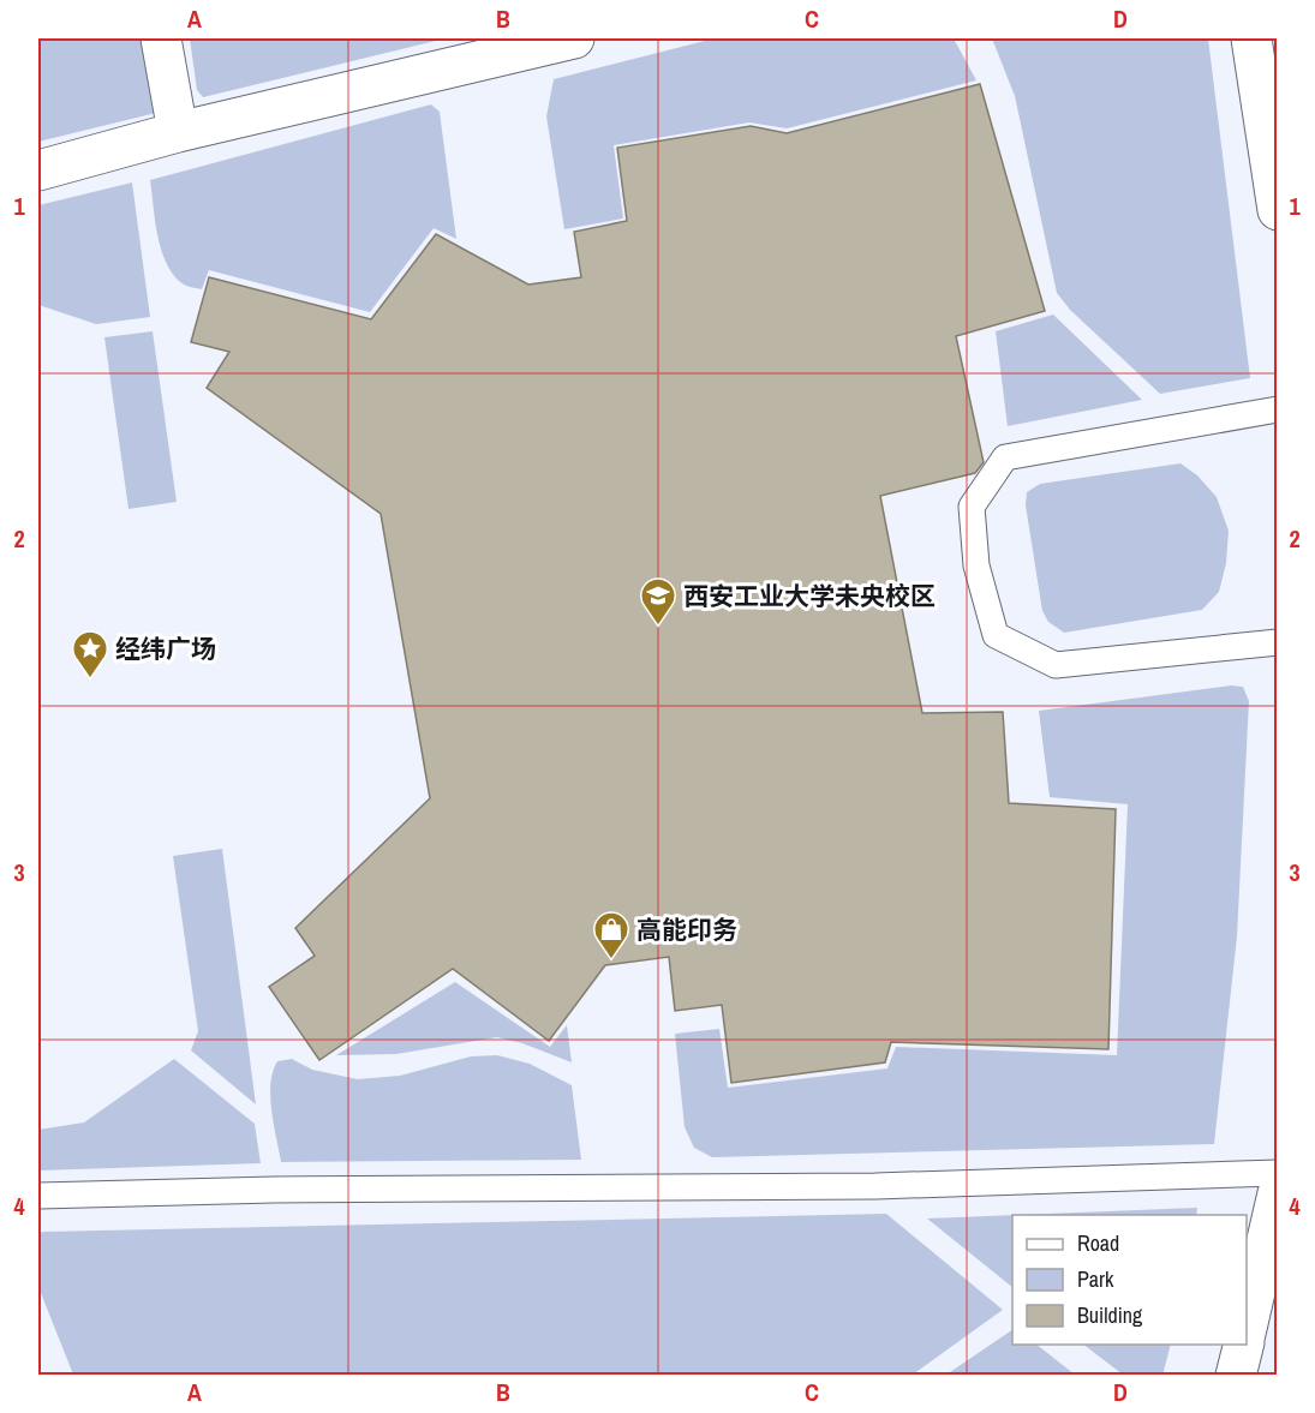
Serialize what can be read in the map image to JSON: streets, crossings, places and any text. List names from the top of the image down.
{
  "places": {
    "school or university": ["西安工业大学未央校区"],
    "place": ["经纬广场"],
    "shop": ["高能印务"]
  },
  "legend": ["Road", "Park", "Building"],
  "grid": {
    "columns": [
      "A",
      "B",
      "C",
      "D"
    ],
    "rows": [
      "1",
      "2",
      "3",
      "4"
    ]
  }
}
